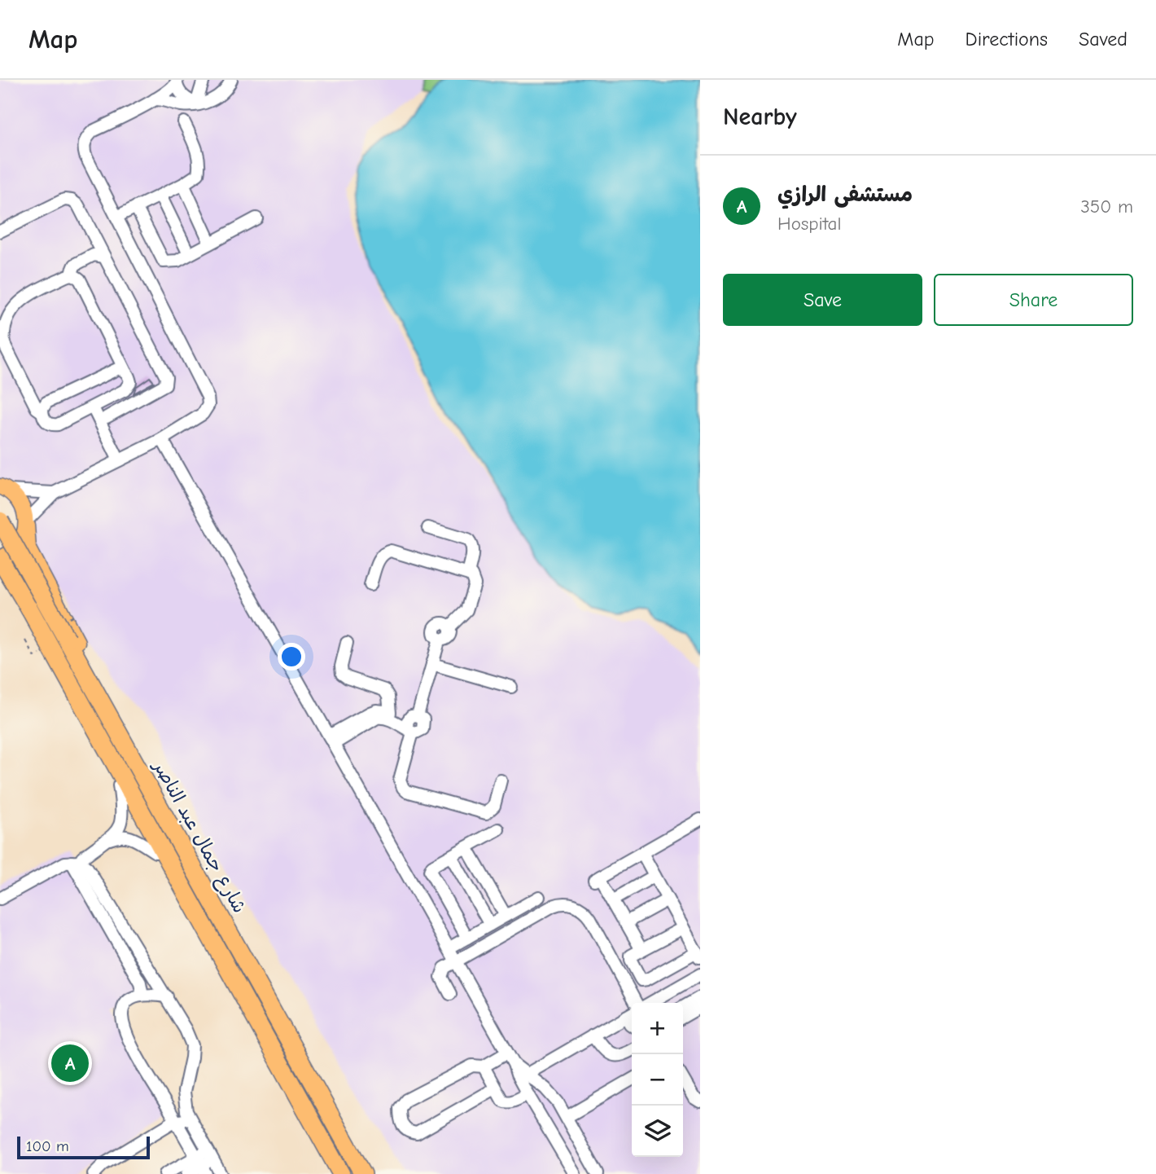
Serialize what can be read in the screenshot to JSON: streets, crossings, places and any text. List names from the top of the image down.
{
  "streets": {
    "highway": ["شارع جمال عبد الناصر"]
  },
  "scale_bar": "100 m",
  "page": {
    "header": "Map",
    "nav": ["Map", "Directions", "Saved"],
    "heading": "Nearby",
    "list": [
      {
        "mark": "A",
        "name": "مستشفى الرازي",
        "note": "Hospital",
        "value": "350 m"
      }
    ],
    "buttons": ["Save", "Share"],
    "map_buttons": ["+", "−"],
    "pins": "A",
    "scale": "100 m"
  }
}
